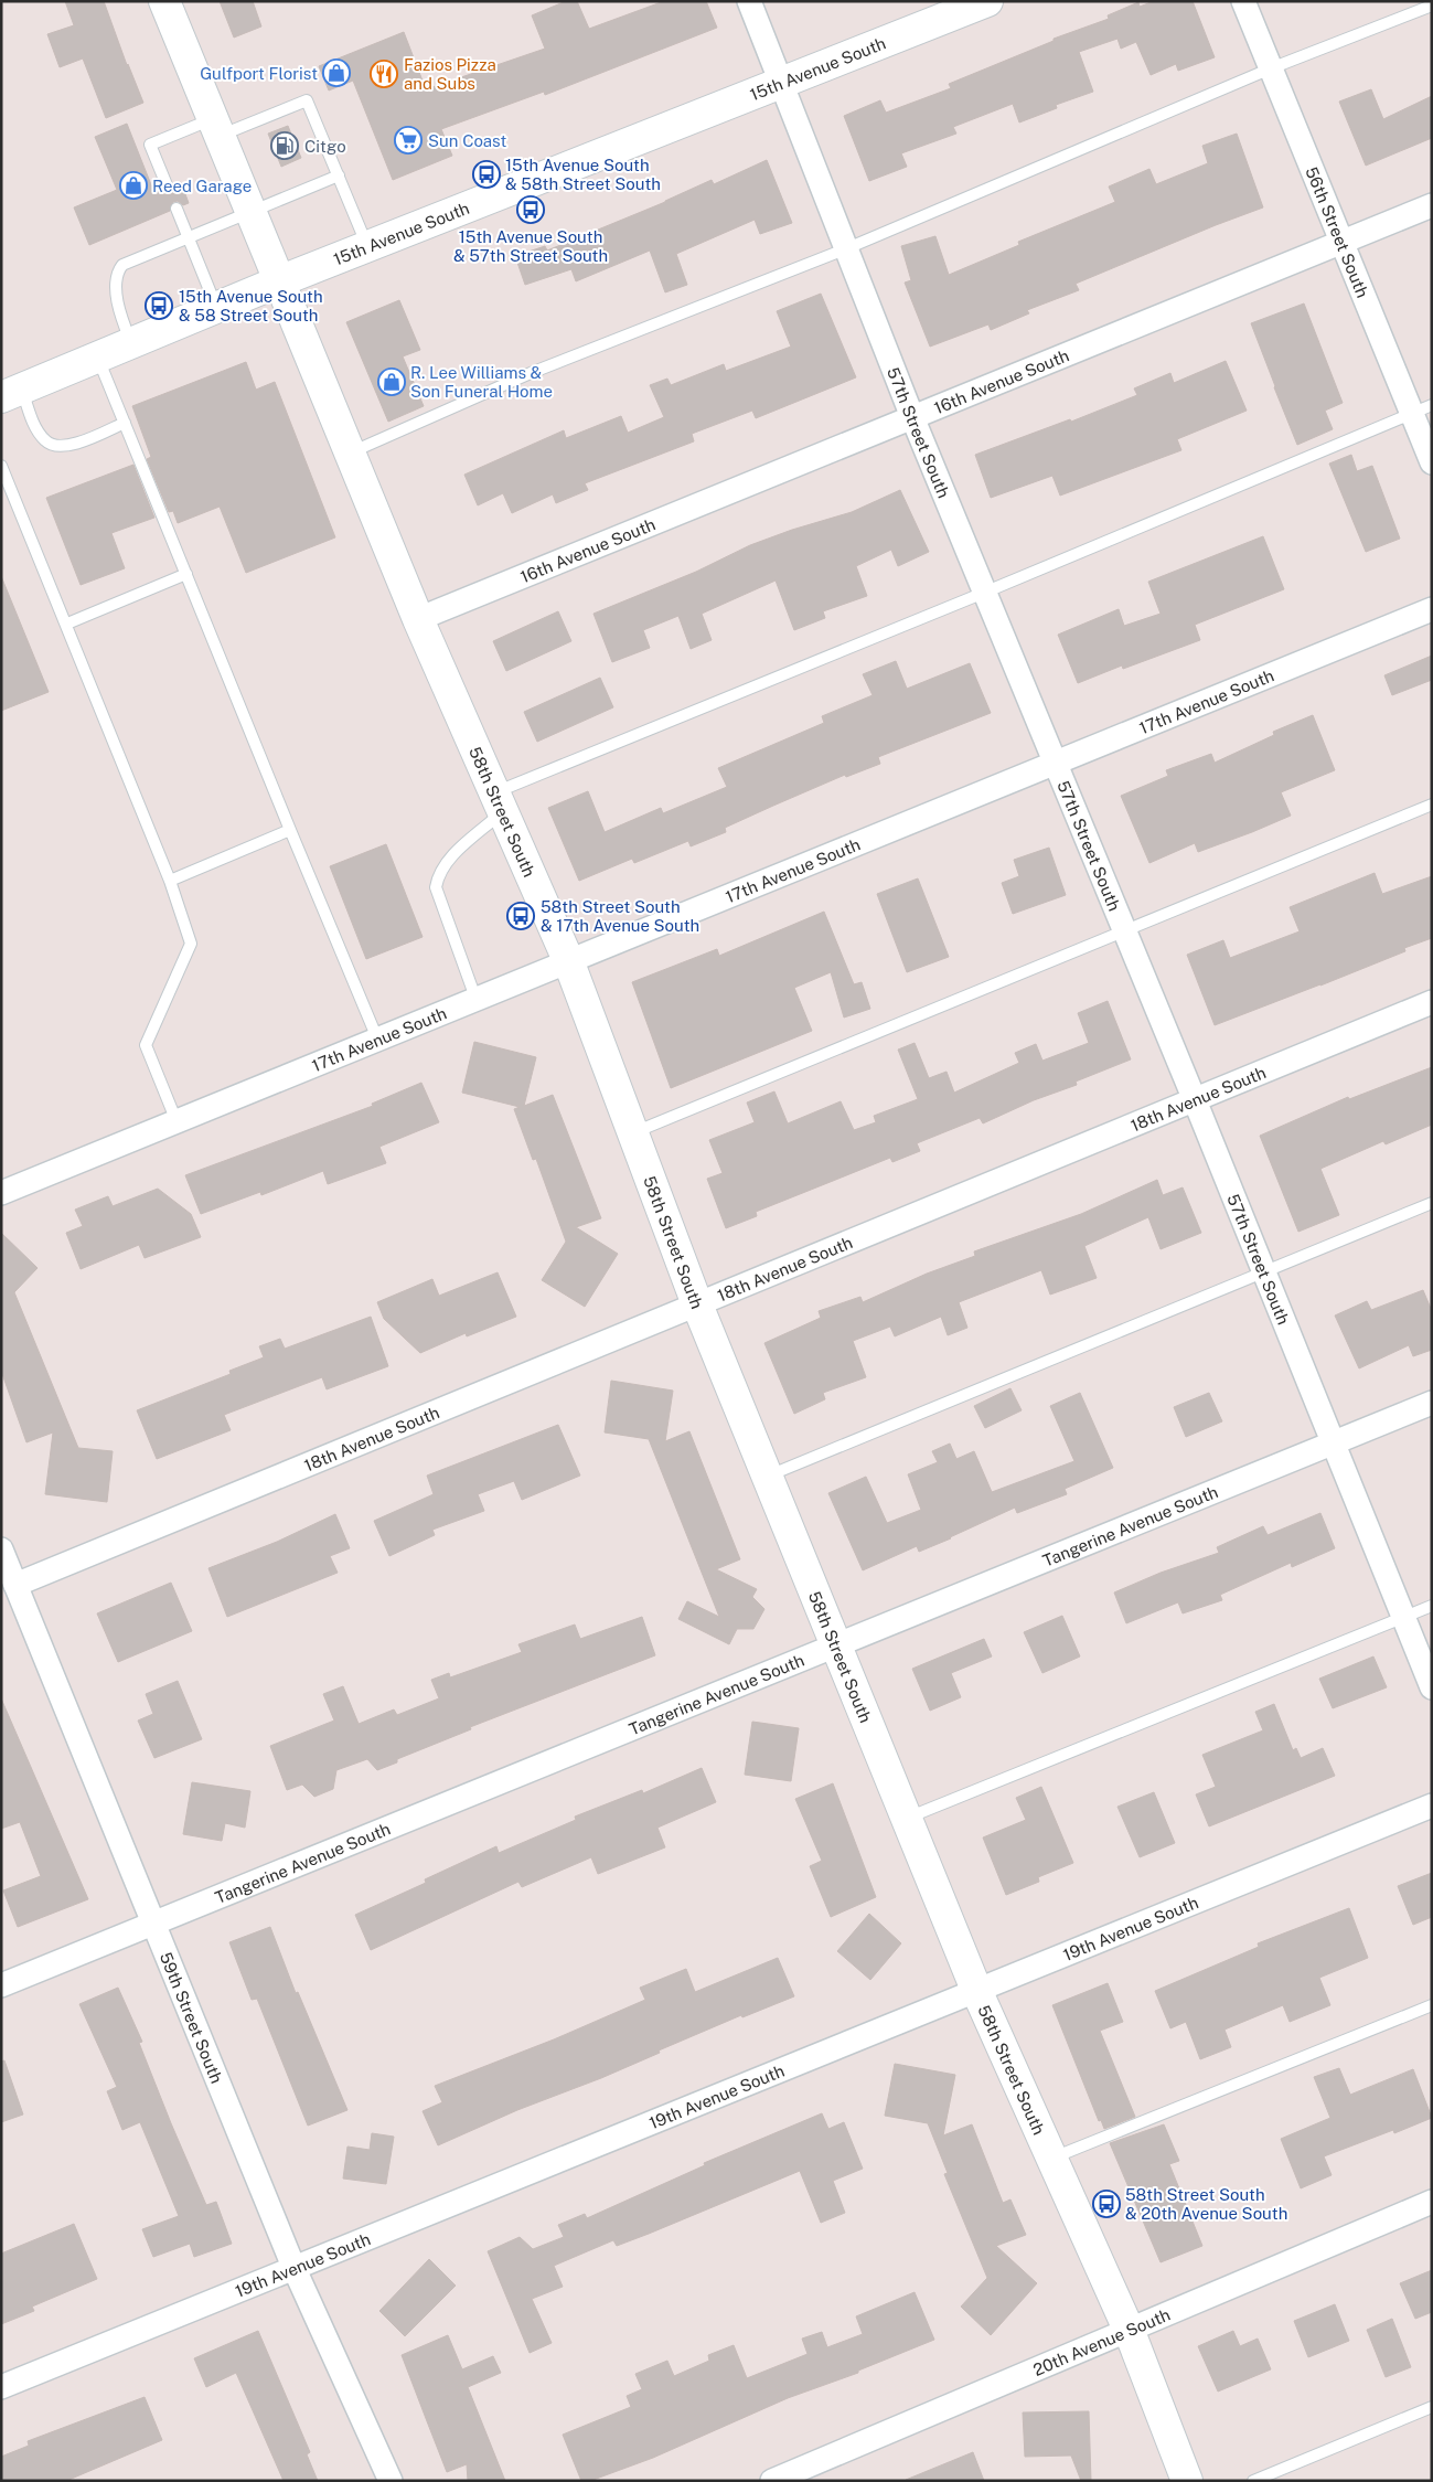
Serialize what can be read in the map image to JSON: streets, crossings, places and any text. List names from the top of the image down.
{
  "streets": {
    "street": [
      "15th Avenue South",
      "56th Street South",
      "16th Avenue South",
      "57th Street South",
      "17th Avenue South",
      "58th Street South",
      "18th Avenue South",
      "Tangerine Avenue South",
      "19th Avenue South",
      "59th Street South",
      "20th Avenue South"
    ]
  },
  "crossings": [
    ["15th Avenue South", "57th Street South"],
    ["15th Avenue South", "58th Street South"],
    ["56th Street South", "16th Avenue South"],
    ["16th Avenue South", "57th Street South"],
    ["16th Avenue South", "58th Street South"],
    ["57th Street South", "17th Avenue South"],
    ["57th Street South", "18th Avenue South"],
    ["57th Street South", "Tangerine Avenue South"],
    ["17th Avenue South", "58th Street South"],
    ["58th Street South", "18th Avenue South"],
    ["58th Street South", "Tangerine Avenue South"],
    ["58th Street South", "19th Avenue South"],
    ["58th Street South", "20th Avenue South"],
    ["18th Avenue South", "59th Street South"],
    ["Tangerine Avenue South", "59th Street South"],
    ["19th Avenue South", "59th Street South"]
  ],
  "places": {
    "shop": ["Gulfport Florist", "Reed Garage", "R. Lee Williams & Son Funeral Home"],
    "restaurant": ["Fazios Pizza and Subs"],
    "supermarket": ["Sun Coast"],
    "fuel station": ["Citgo"],
    "bus stop": [
      "15th Avenue South & 58th Street South",
      "15th Avenue South & 57th Street South",
      "15th Avenue South & 58 Street South",
      "58th Street South & 17th Avenue South",
      "58th Street South & 20th Avenue South"
    ]
  }
}
